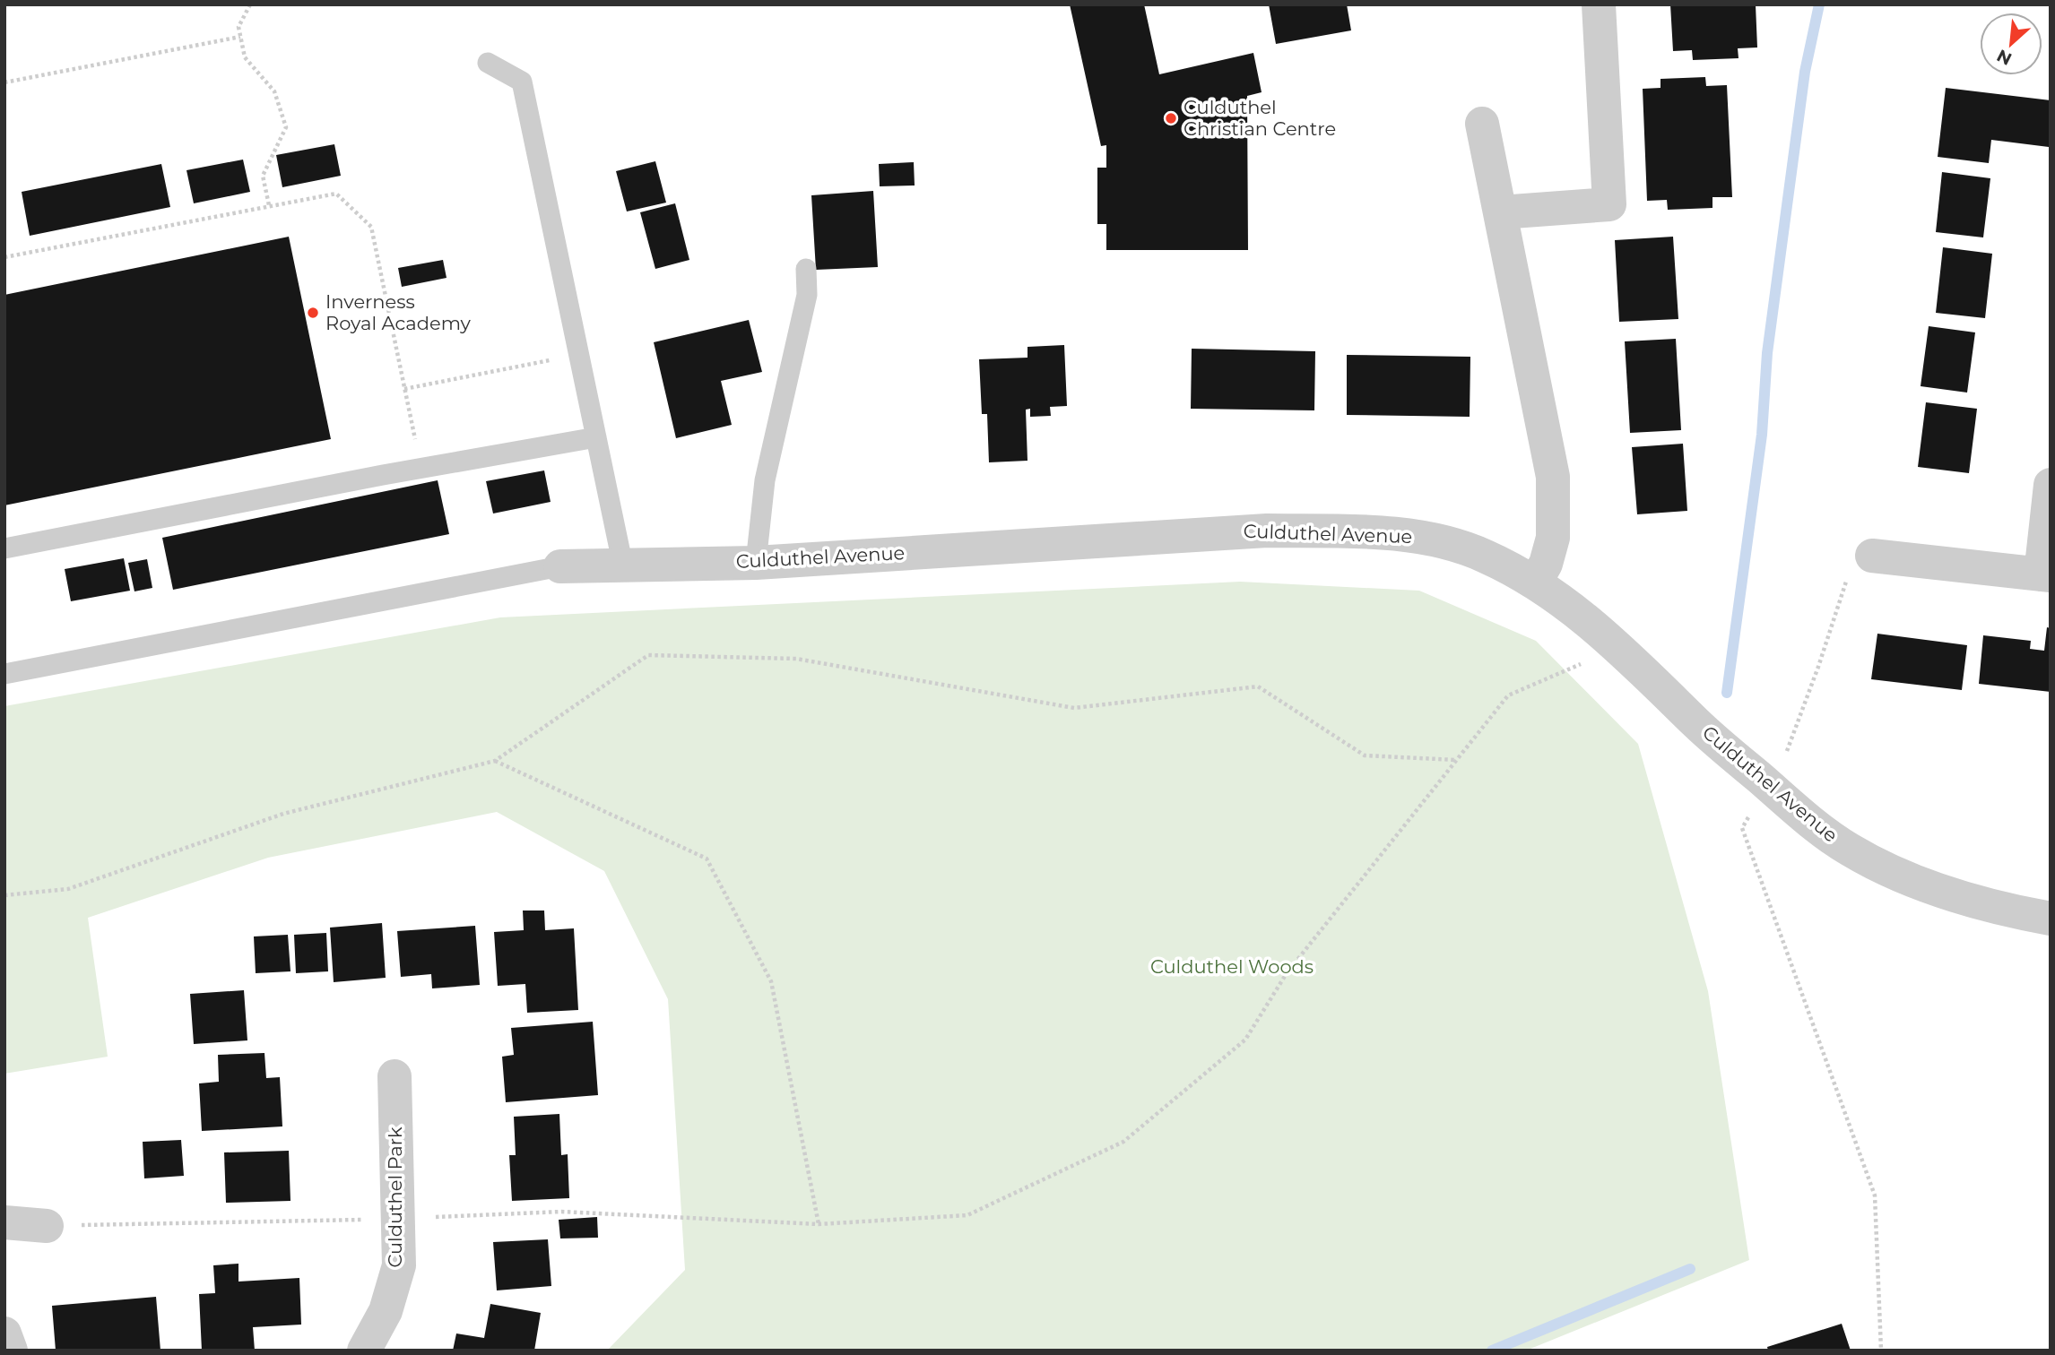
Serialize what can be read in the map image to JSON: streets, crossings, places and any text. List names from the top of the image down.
{
  "streets": {
    "street": ["Culduthel Avenue", "Culduthel Park"]
  },
  "parks": ["Culduthel Woods"],
  "places": ["Culduthel Christian Centre", "Inverness Royal Academy"],
  "north": "bottom left"
}
